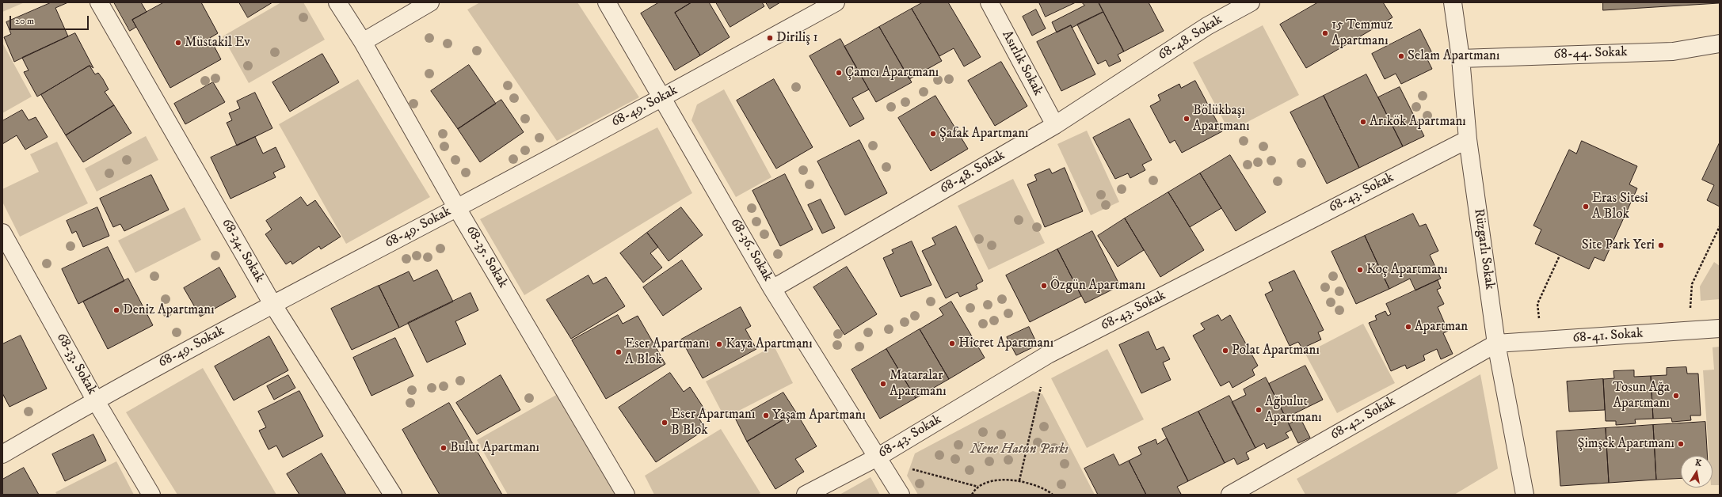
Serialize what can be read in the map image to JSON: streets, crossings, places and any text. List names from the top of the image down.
{
  "streets": {
    "street": [
      "68-48. Sokak",
      "68-44. Sokak",
      "Asırlık Sokak",
      "68-49. Sokak",
      "68-43. Sokak",
      "Rüzgarlı Sokak",
      "68-36. Sokak",
      "68-34. Sokak",
      "68-35. Sokak",
      "68-41. Sokak",
      "68-33. Sokak",
      "68-42. Sokak"
    ]
  },
  "crossings": [
    ["68-48. Sokak", "Asırlık Sokak"],
    ["68-48. Sokak", "68-36. Sokak"],
    ["68-44. Sokak", "Rüzgarlı Sokak"],
    ["68-49. Sokak", "68-36. Sokak"],
    ["68-49. Sokak", "68-34. Sokak"],
    ["68-49. Sokak", "68-35. Sokak"],
    ["68-49. Sokak", "68-33. Sokak"],
    ["68-43. Sokak", "Rüzgarlı Sokak"],
    ["68-43. Sokak", "68-36. Sokak"],
    ["Rüzgarlı Sokak", "68-41. Sokak"],
    ["Rüzgarlı Sokak", "68-42. Sokak"],
    ["68-41. Sokak", "68-42. Sokak"]
  ],
  "parks": ["Nene Hatun Parkı"],
  "places": [
    "15 Temmuz Apartmanı",
    "Diriliş 1",
    "Müstakil Ev",
    "Selam Apartmanı",
    "Çamcı Apartmanı",
    "Bölükbaşı Apartmanı",
    "Arıkök Apartmanı",
    "Şafak Apartmanı",
    "Eras Sitesi A Blok",
    "Site Park Yeri",
    "Koç Apartmanı",
    "Özgün Apartmanı",
    "Deniz Apartmanı",
    "Apartman",
    "Hicret Apartmanı",
    "Kaya Apartmanı",
    "Polat Apartmanı",
    "Eser Apartmanı A Blok",
    "Mataralar Apartmanı",
    "Tosun Ağa Apartmanı",
    "Ağbulut Apartmanı",
    "Yaşam Apartmanı",
    "Eser Apartmanı B Blok",
    "Şimşek Apartmanı",
    "Bulut Apartmanı"
  ],
  "scale_bar": "20 m",
  "north": "top"
}
